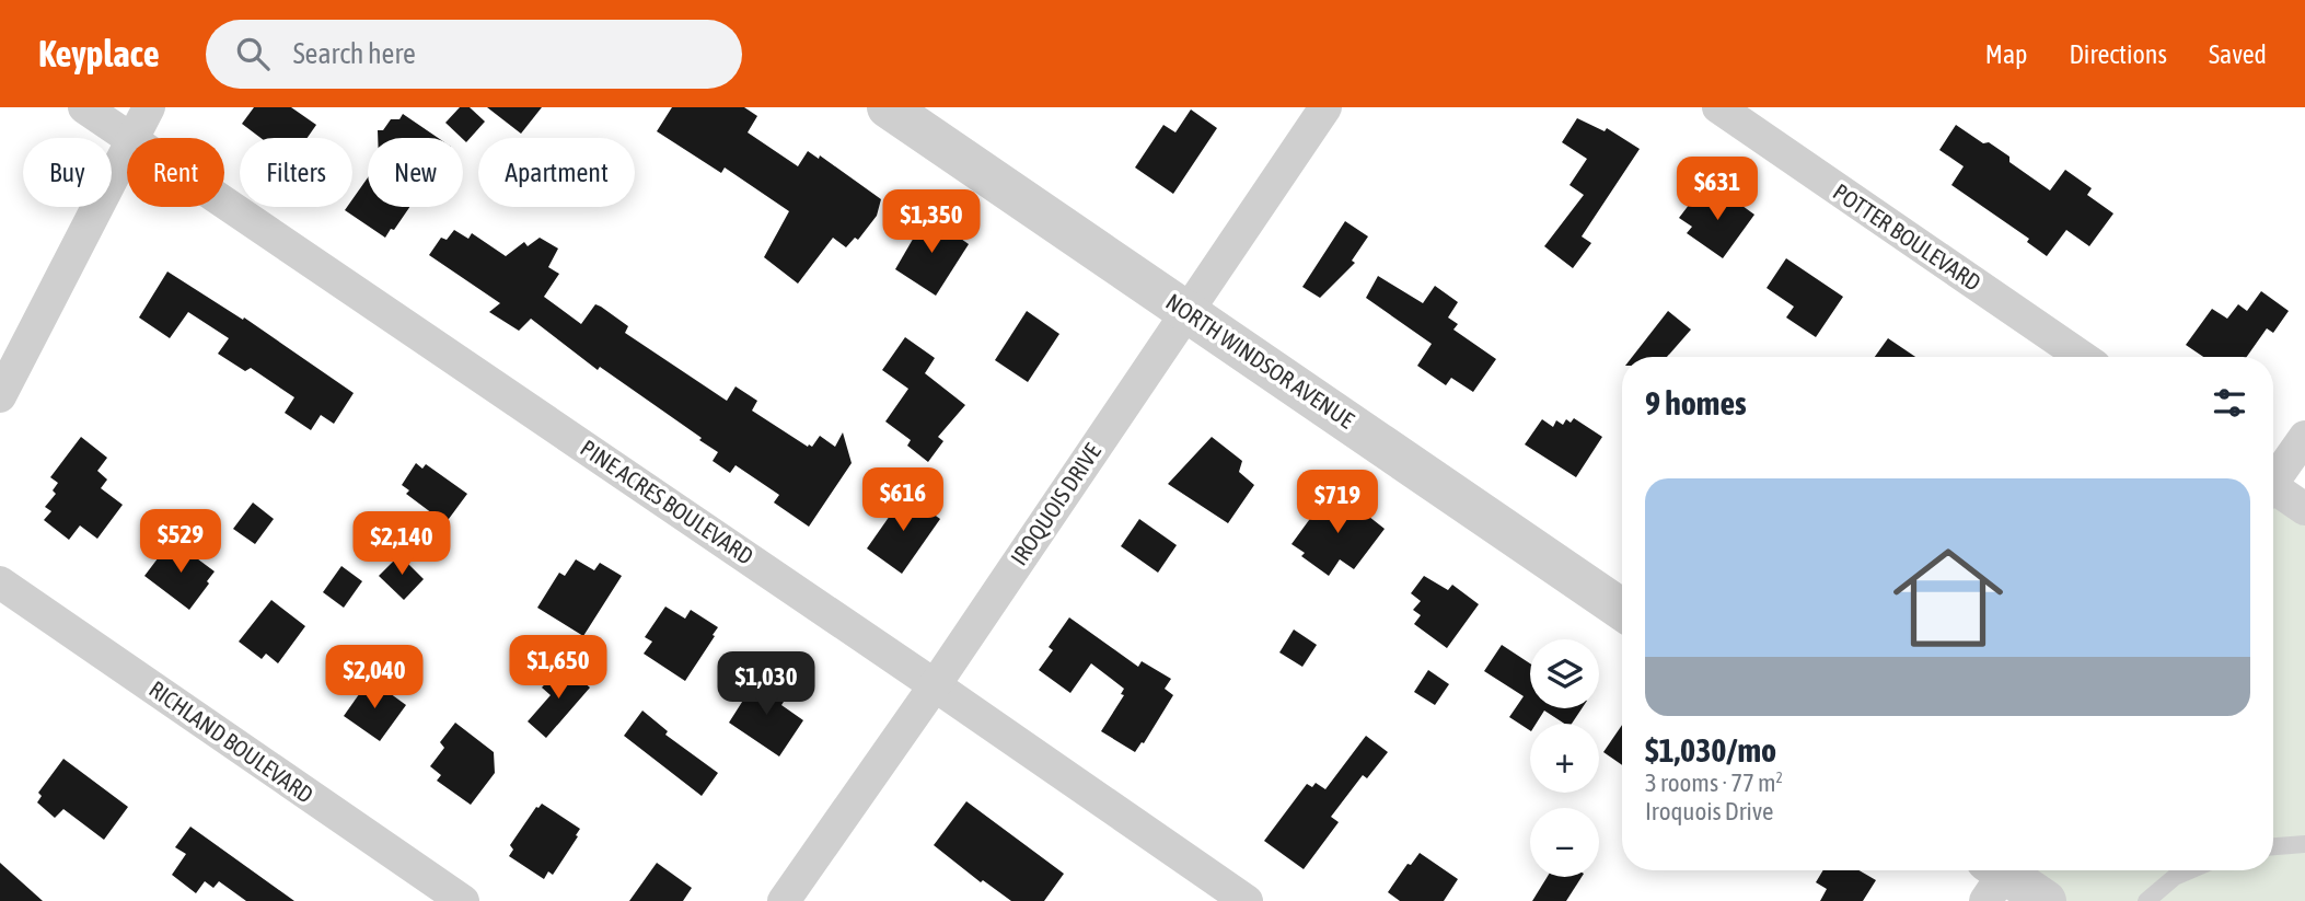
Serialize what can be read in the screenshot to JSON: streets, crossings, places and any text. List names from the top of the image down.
{
  "streets": {
    "street": [
      "POTTER BOULEVARD",
      "NORTH WINDSOR AVENUE",
      "PINE ACRES BOULEVARD",
      "IROQUOIS DRIVE",
      "RICHLAND BOULEVARD"
    ]
  },
  "crossings": [
    ["NORTH WINDSOR AVENUE", "IROQUOIS DRIVE"],
    ["PINE ACRES BOULEVARD", "IROQUOIS DRIVE"]
  ],
  "page": {
    "header": "Keyplace",
    "search": "Search here",
    "nav": ["Map", "Directions", "Saved"],
    "chip": [
      "Buy",
      "Rent",
      "Filters",
      "New",
      "Apartment"
    ],
    "price": [
      "$631",
      "$1,350",
      "$616",
      "$719",
      "$529",
      "$2,140",
      "$1,650",
      "$2,040",
      "$1,030"
    ],
    "heading": "9 homes",
    "list": [
      {
        "name": "$1,030/mo",
        "note": "3 rooms · 77 m² · Iroquois Drive"
      }
    ],
    "map_buttons": ["+", "−"]
  }
}
